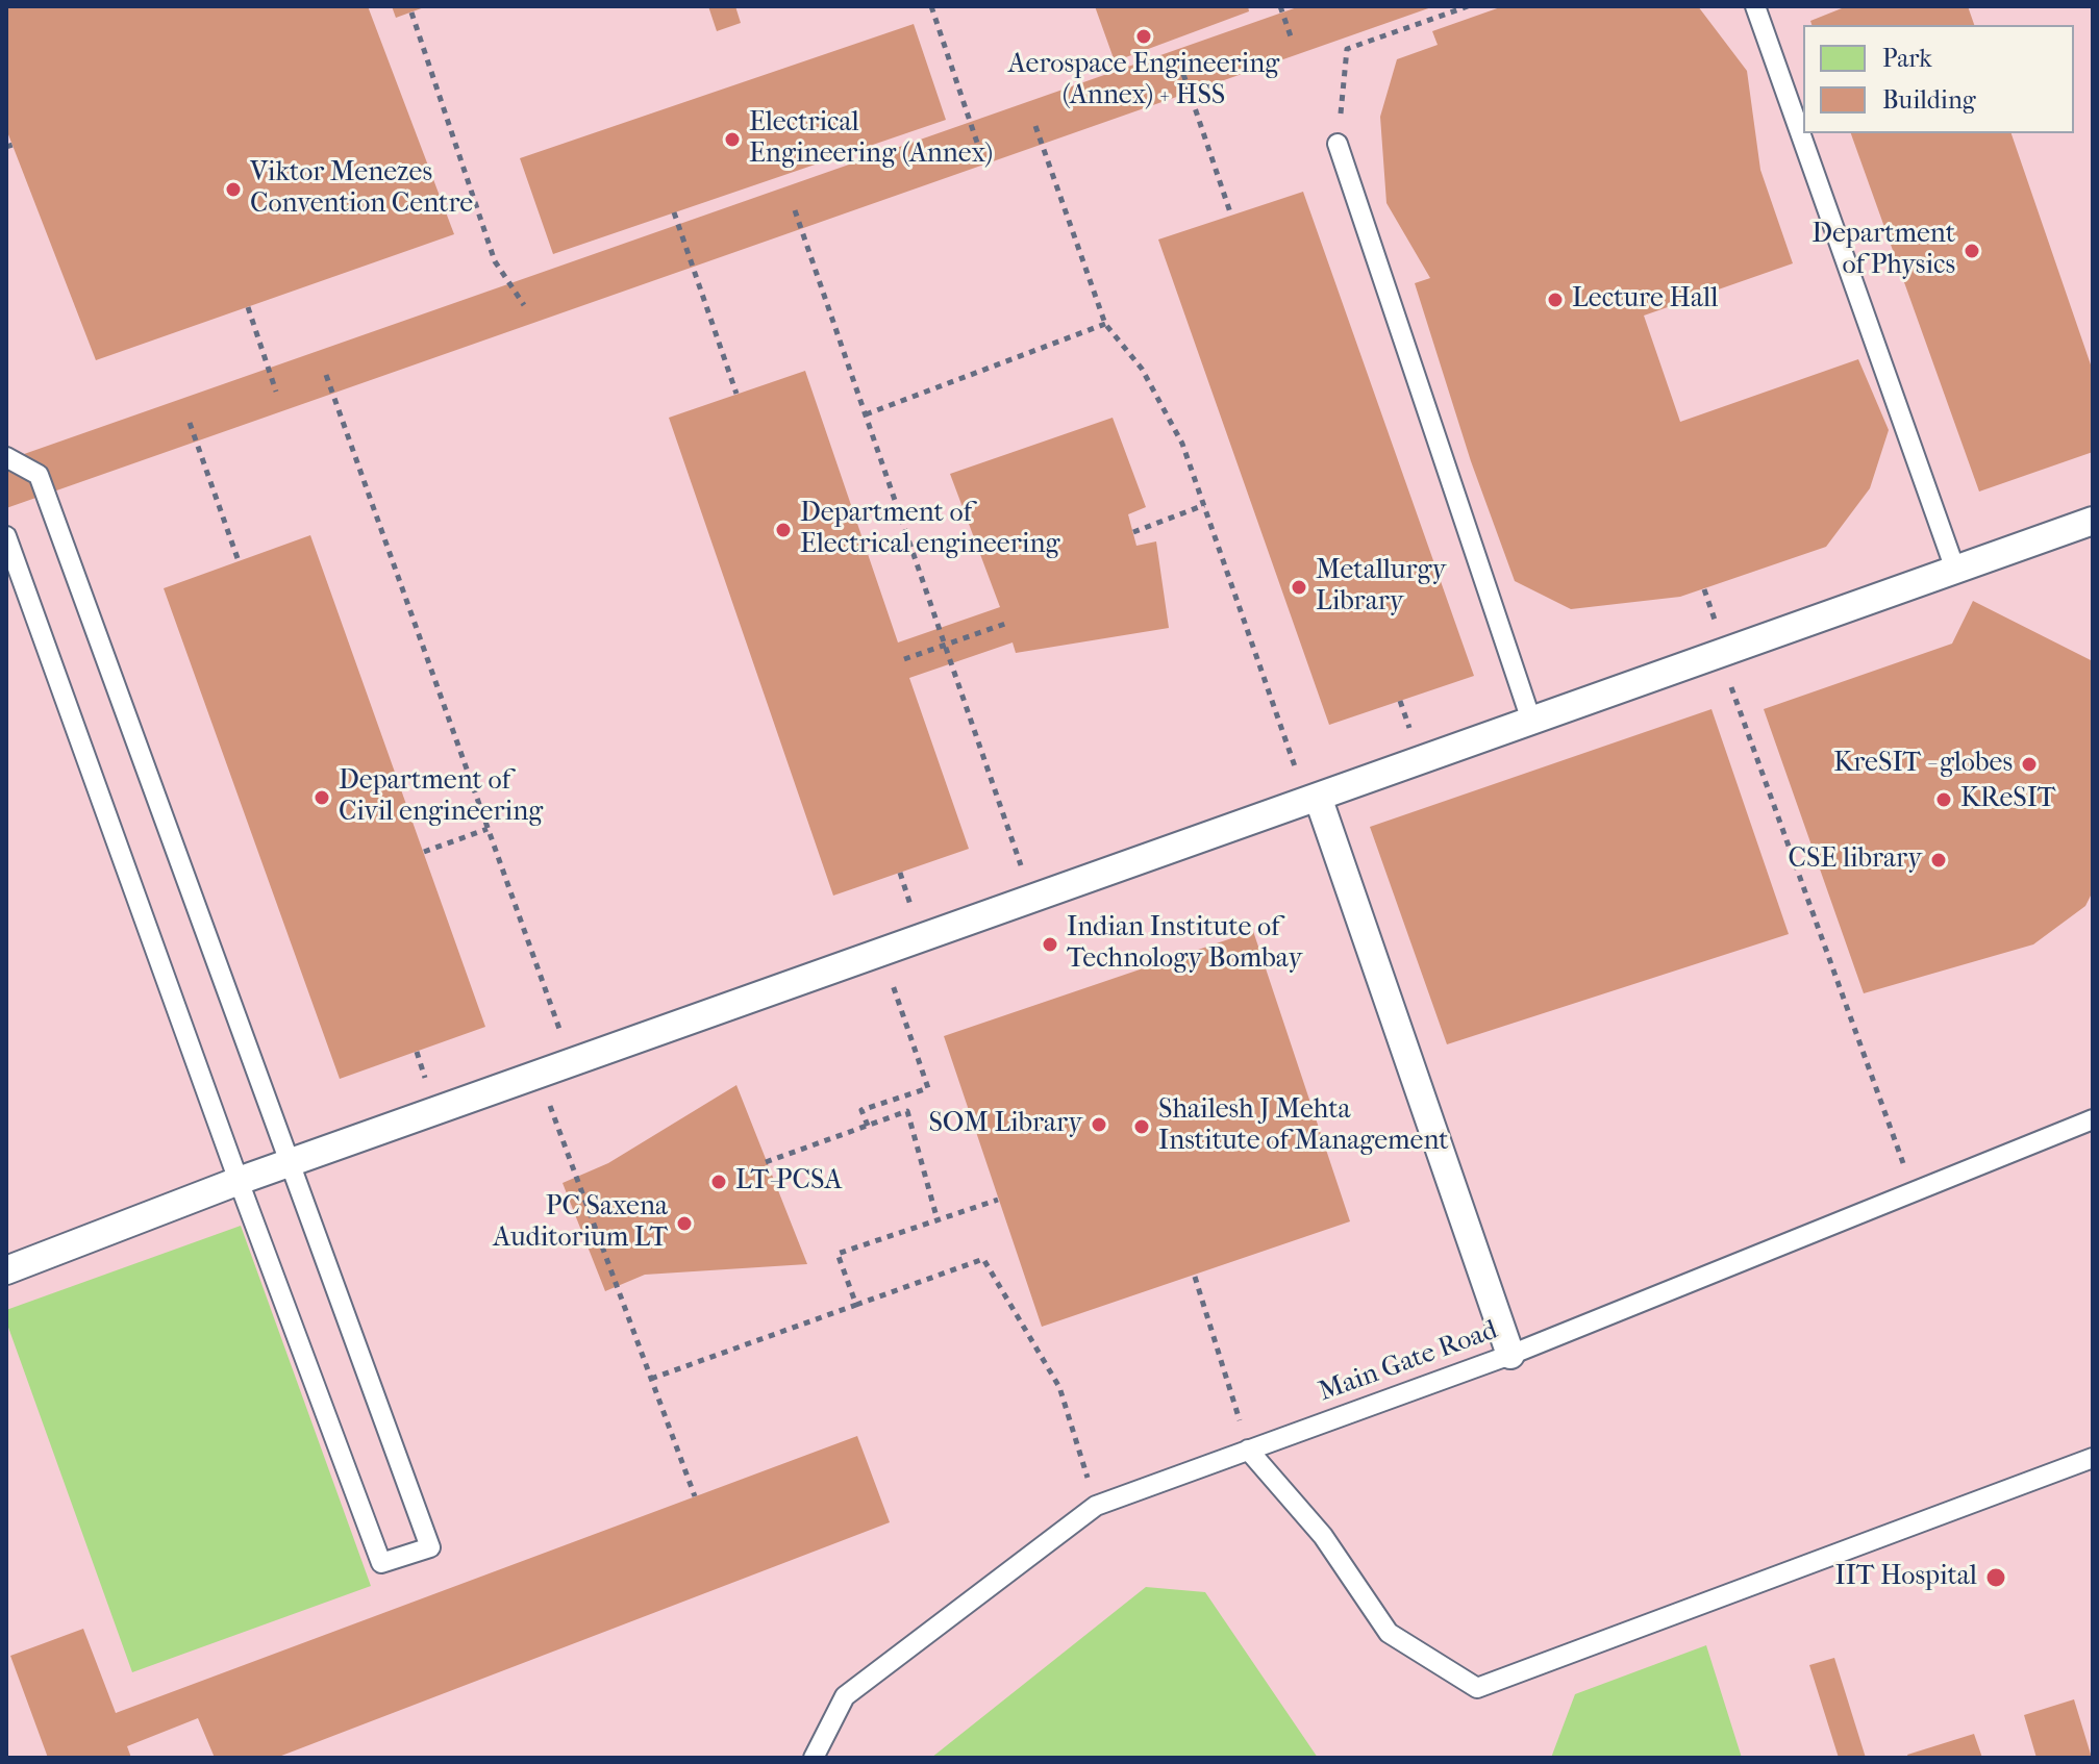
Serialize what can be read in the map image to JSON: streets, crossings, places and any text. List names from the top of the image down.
{
  "streets": {
    "lane": ["Main Gate Road"]
  },
  "places": [
    "Aerospace Engineering (Annex) + HSS",
    "Electrical Engineering (Annex)",
    "Viktor Menezes Convention Centre",
    "Department of Physics",
    "Lecture Hall",
    "Department of Electrical engineering",
    "Metallurgy Library",
    "KreSIT - globes",
    "Department of Civil engineering",
    "KReSIT",
    "CSE library",
    "Indian Institute of Technology Bombay",
    "SOM Library",
    "Shailesh J Mehta Institute of Management",
    "LT-PCSA",
    "PC Saxena Auditorium LT",
    "IIT Hospital"
  ],
  "legend": ["Park", "Building"]
}
